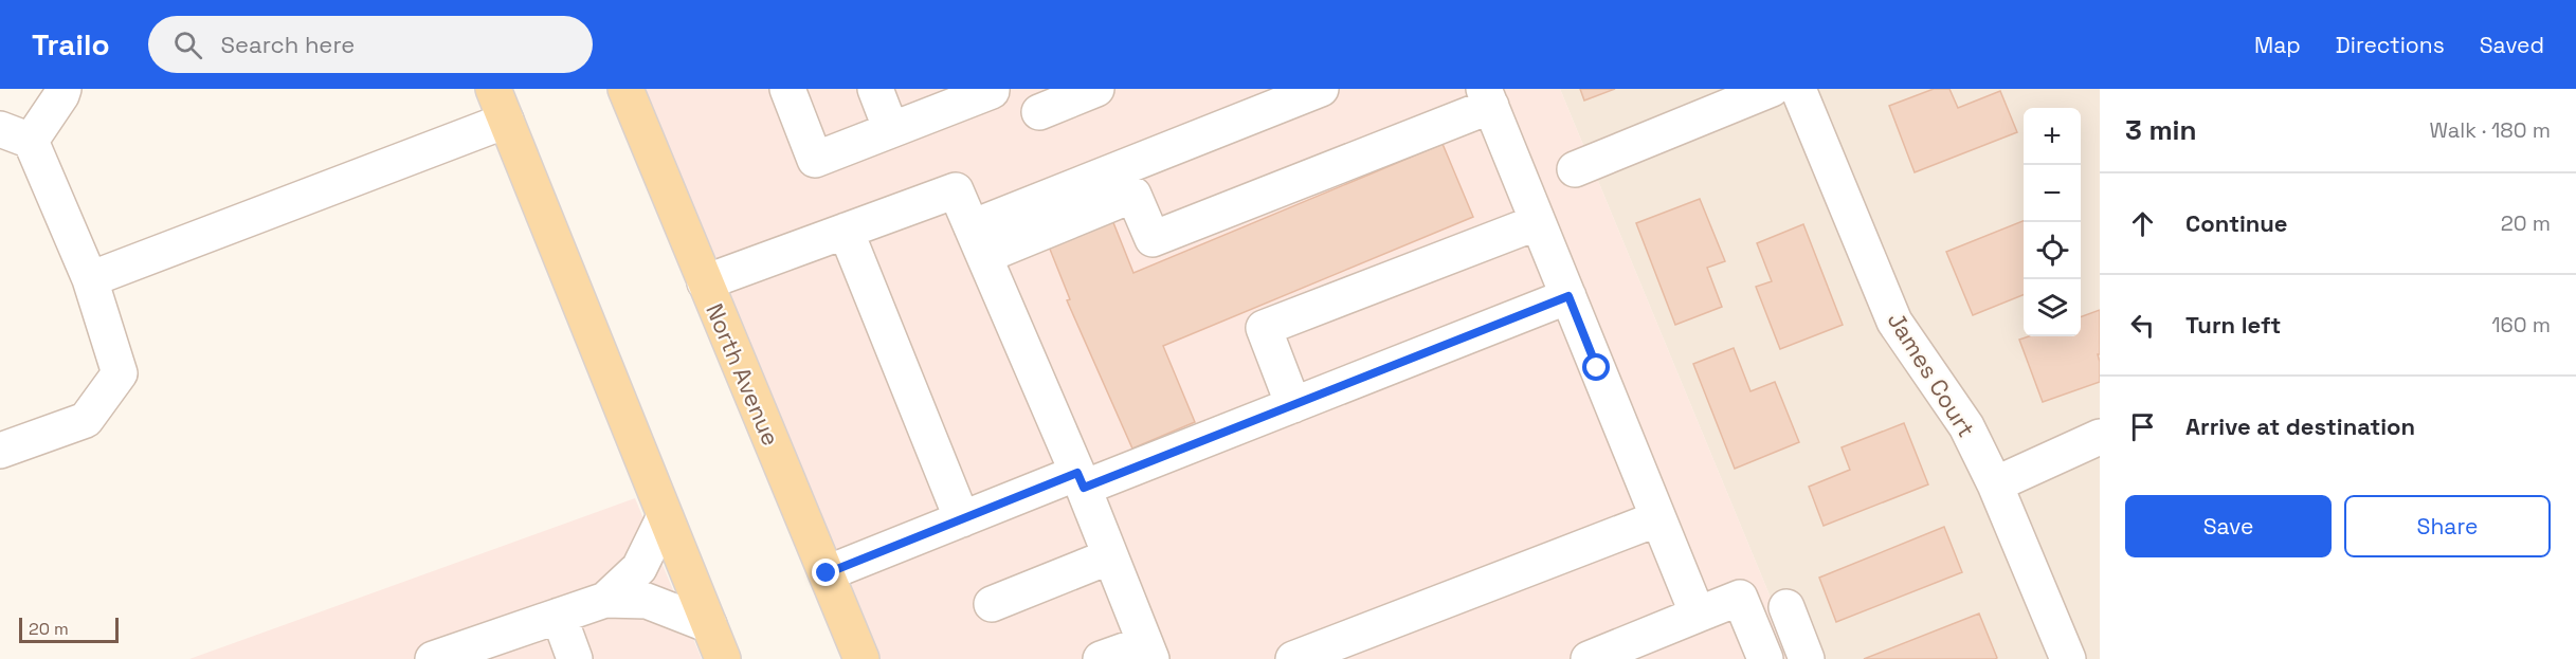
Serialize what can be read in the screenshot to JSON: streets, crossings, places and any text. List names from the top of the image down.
{
  "streets": {
    "main road": ["North Avenue"],
    "street": ["James Court"]
  },
  "scale_bar": "20 m",
  "page": {
    "header": "Trailo",
    "search": "Search here",
    "nav": ["Map", "Directions", "Saved"],
    "heading": ["3 min", "Walk · 180 m"],
    "map_buttons": ["+", "−"],
    "list": [
      ["Continue", "20 m"],
      ["Turn left", "160 m"],
      "Arrive at destination"
    ],
    "buttons": ["Save", "Share"],
    "scale": "20 m"
  }
}
